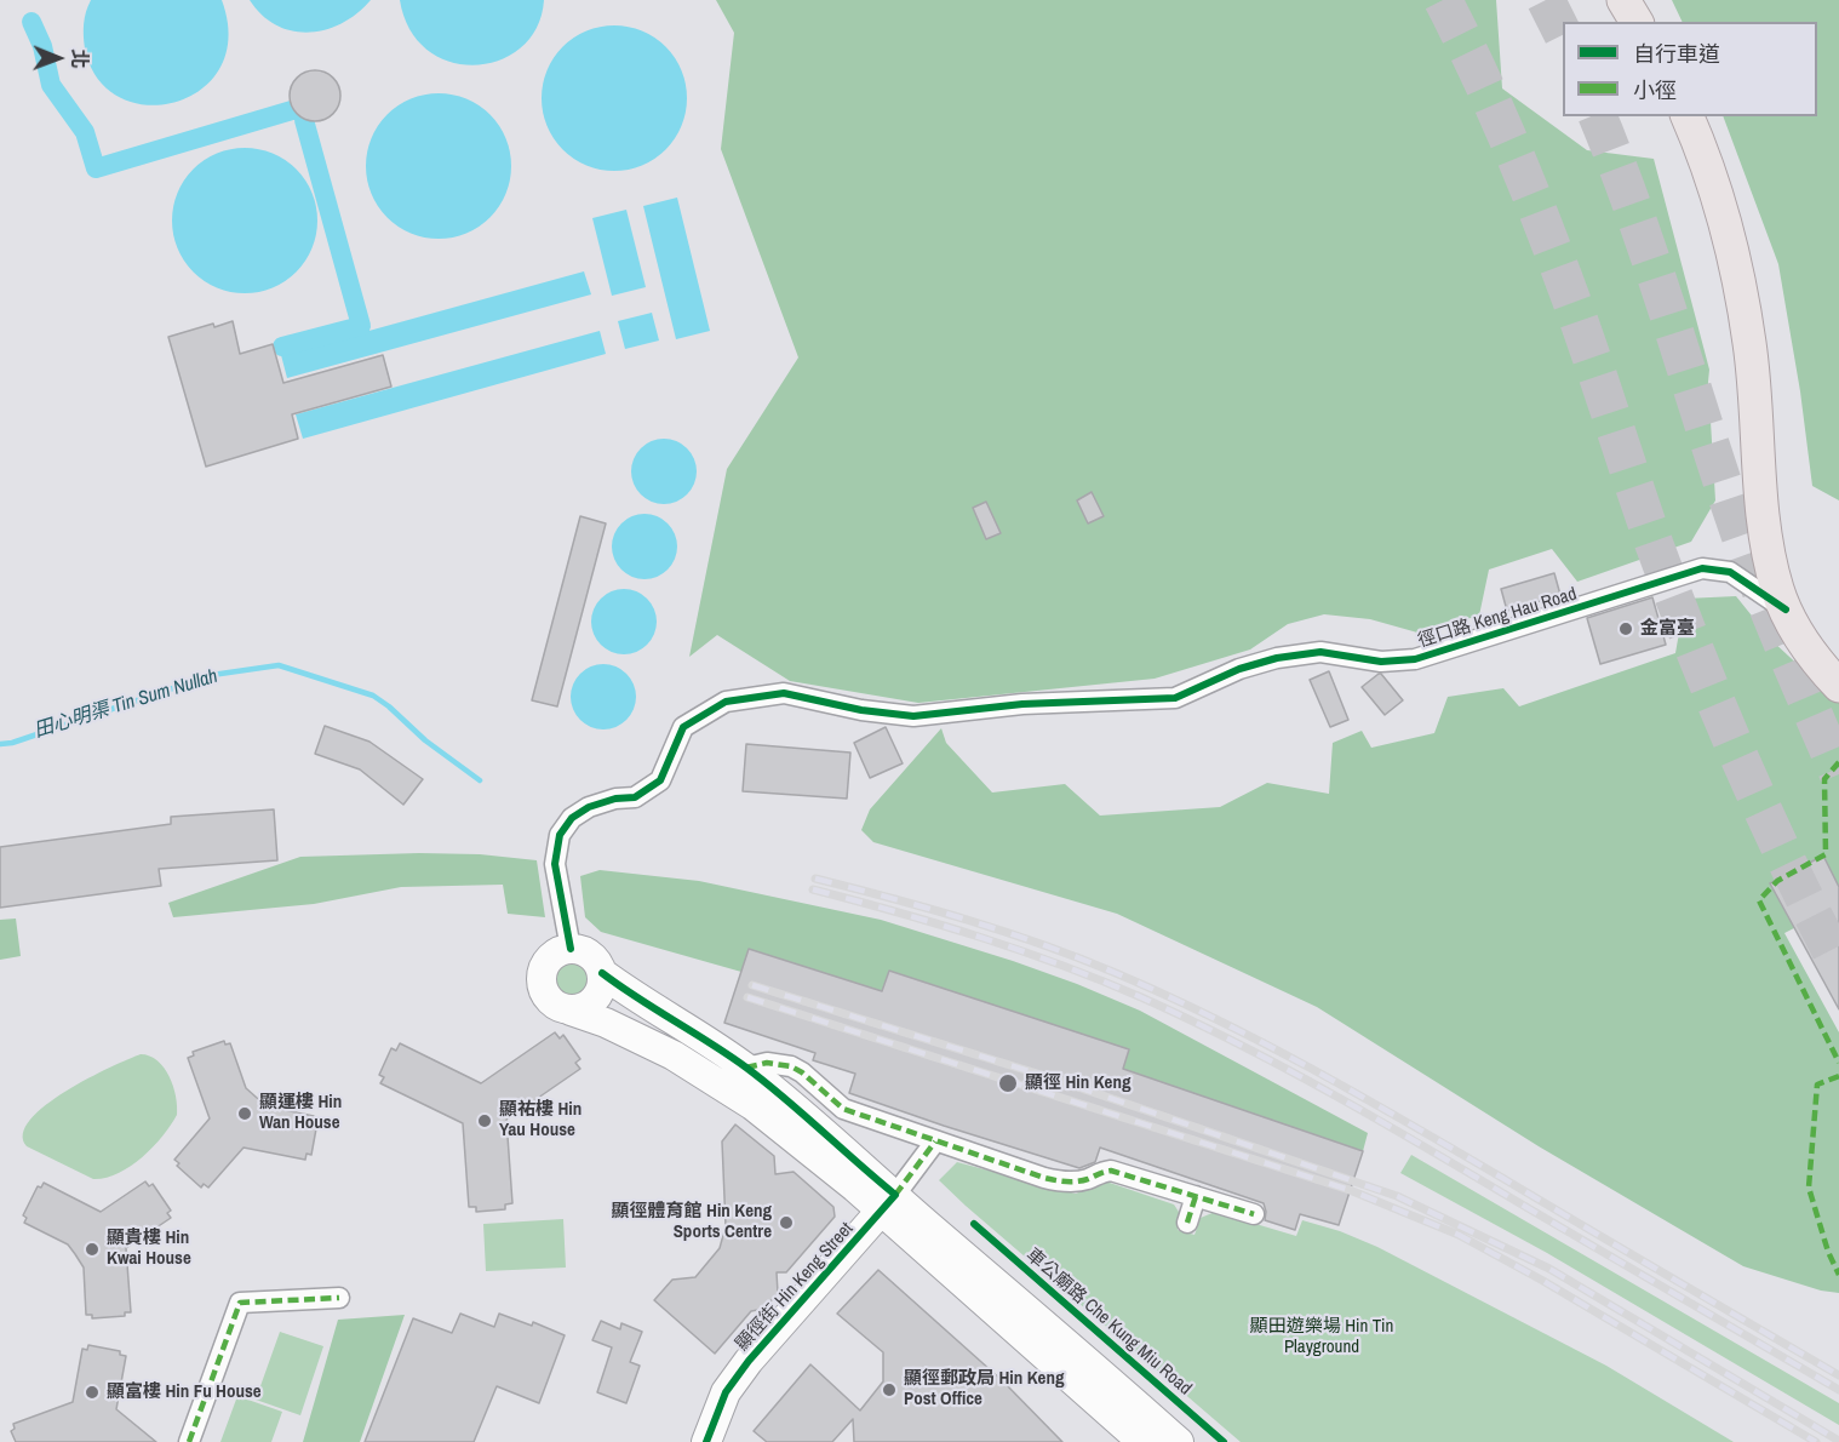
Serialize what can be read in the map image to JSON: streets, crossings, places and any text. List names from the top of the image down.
{
  "streets": {
    "street": ["徑口路 Keng Hau Road", "顯徑街 Hin Keng Street"],
    "cycle path": ["車公廟路 Che Kung Miu Road"]
  },
  "water": ["田心明渠 Tin Sum Nullah"],
  "parks": ["顯田遊樂場 Hin Tin Playground"],
  "places": [
    "金富臺",
    "顯徑 Hin Keng",
    "顯運樓 Hin Wan House",
    "顯祐樓 Hin Yau House",
    "顯徑體育館 Hin Keng Sports Centre",
    "顯貴樓 Hin Kwai House",
    "顯徑郵政局 Hin Keng Post Office",
    "顯富樓 Hin Fu House"
  ],
  "legend": ["自行車道", "小徑"],
  "north": "right"
}
